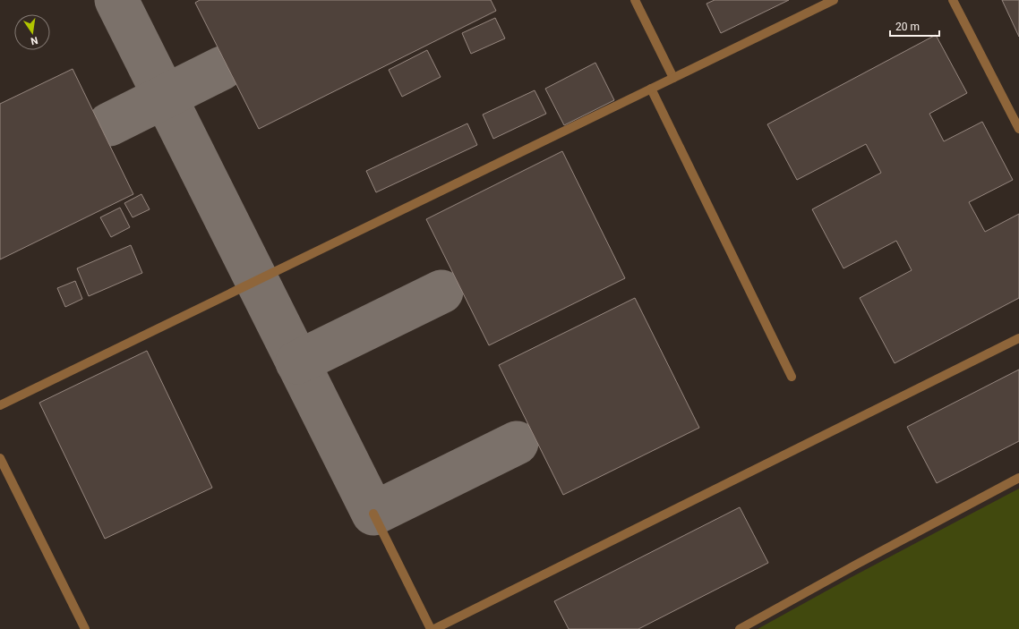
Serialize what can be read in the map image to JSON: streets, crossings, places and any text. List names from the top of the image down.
{
  "scale_bar": "20 m",
  "north": "bottom"
}
